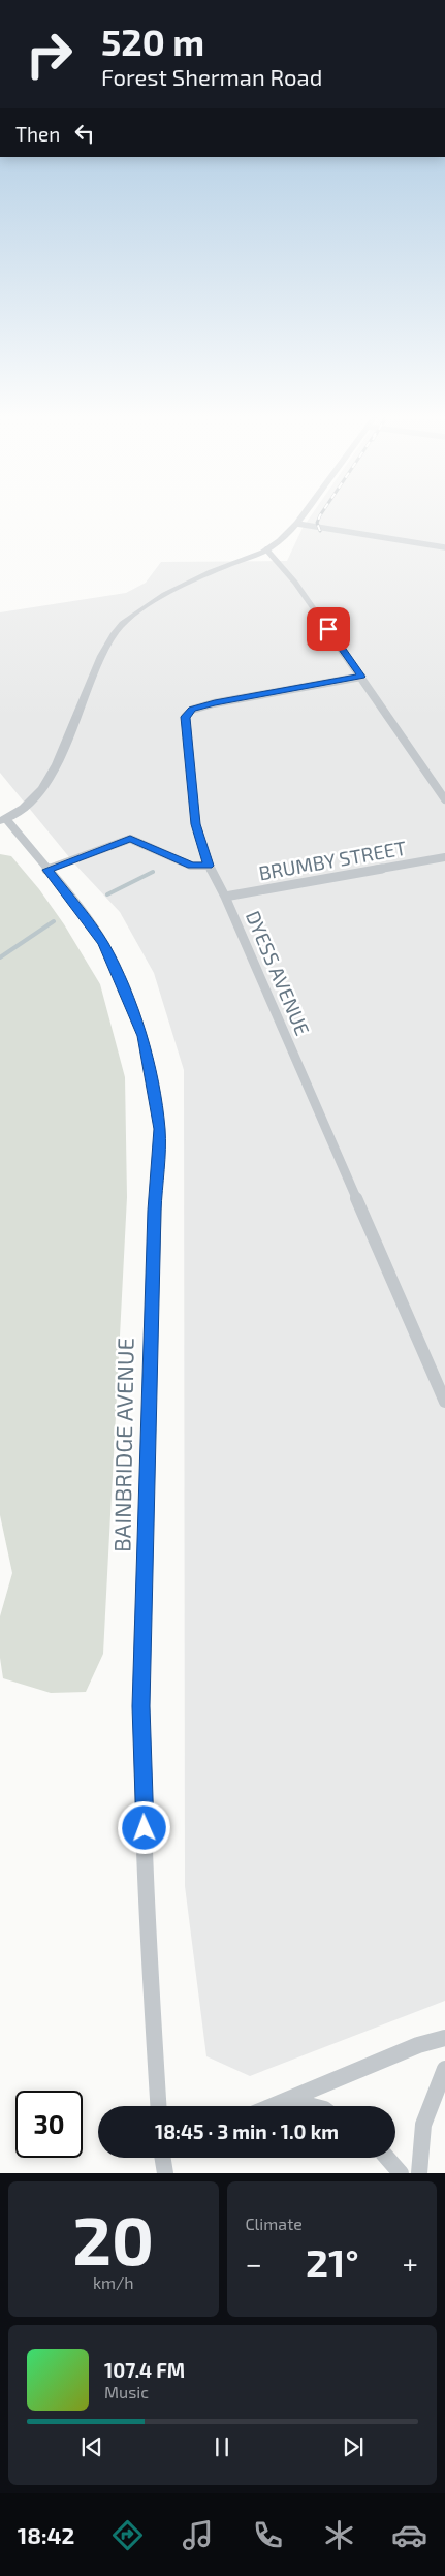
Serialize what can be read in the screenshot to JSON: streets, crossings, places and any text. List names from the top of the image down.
{
  "streets": {
    "street": ["BRUMBY STREET", "DYESS AVENUE", "BAINBRIDGE AVENUE"]
  },
  "crossings": [
    ["BRUMBY STREET", "DYESS AVENUE"]
  ],
  "page": {
    "turn": ["520 m", "Forest Sherman Road"],
    "then": "Then",
    "limit": "30",
    "trip": "18:45 · 3 min · 1.0 km",
    "tile": [
      ["20", "km/h"],
      "Climate"
    ],
    "heat": ["−", "21°", "+"],
    "song": ["107.4 FM", "Music"],
    "tabs": "18:42"
  }
}
